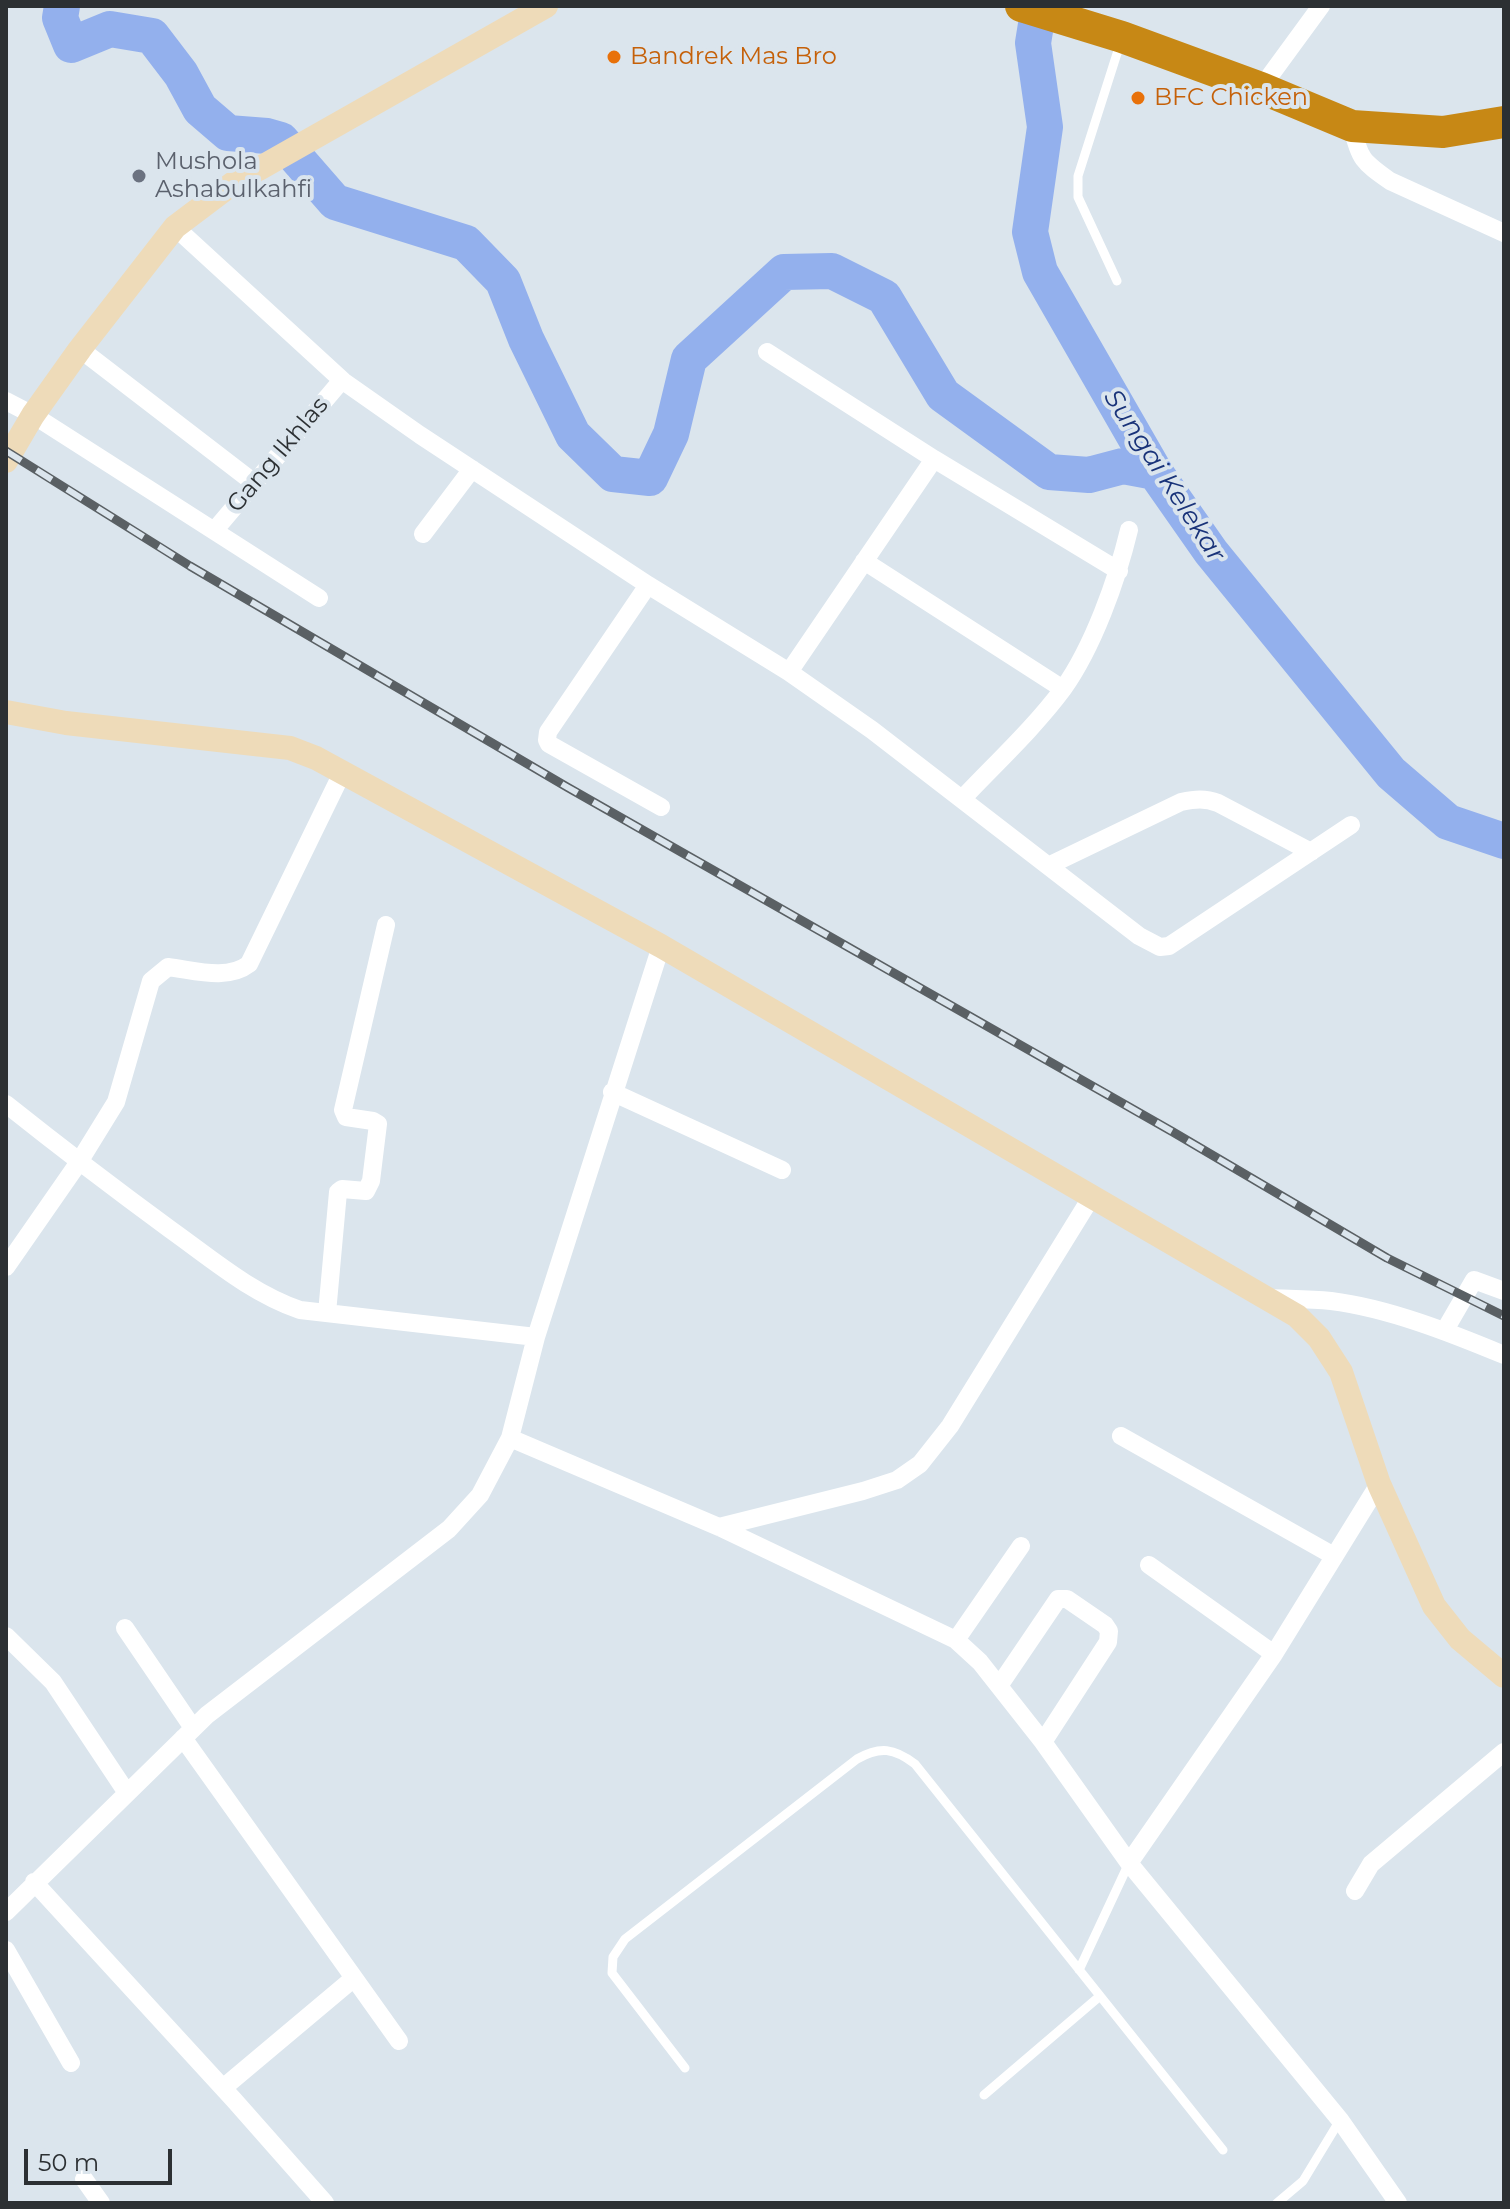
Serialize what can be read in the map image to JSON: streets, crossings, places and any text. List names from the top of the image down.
{
  "streets": {
    "street": ["Gang Ikhlas"]
  },
  "water": ["Sungai Kelekar"],
  "places": ["Bandrek Mas Bro", "BFC Chicken", "Mushola Ashabulkahfi"],
  "scale_bar": "50 m"
}
